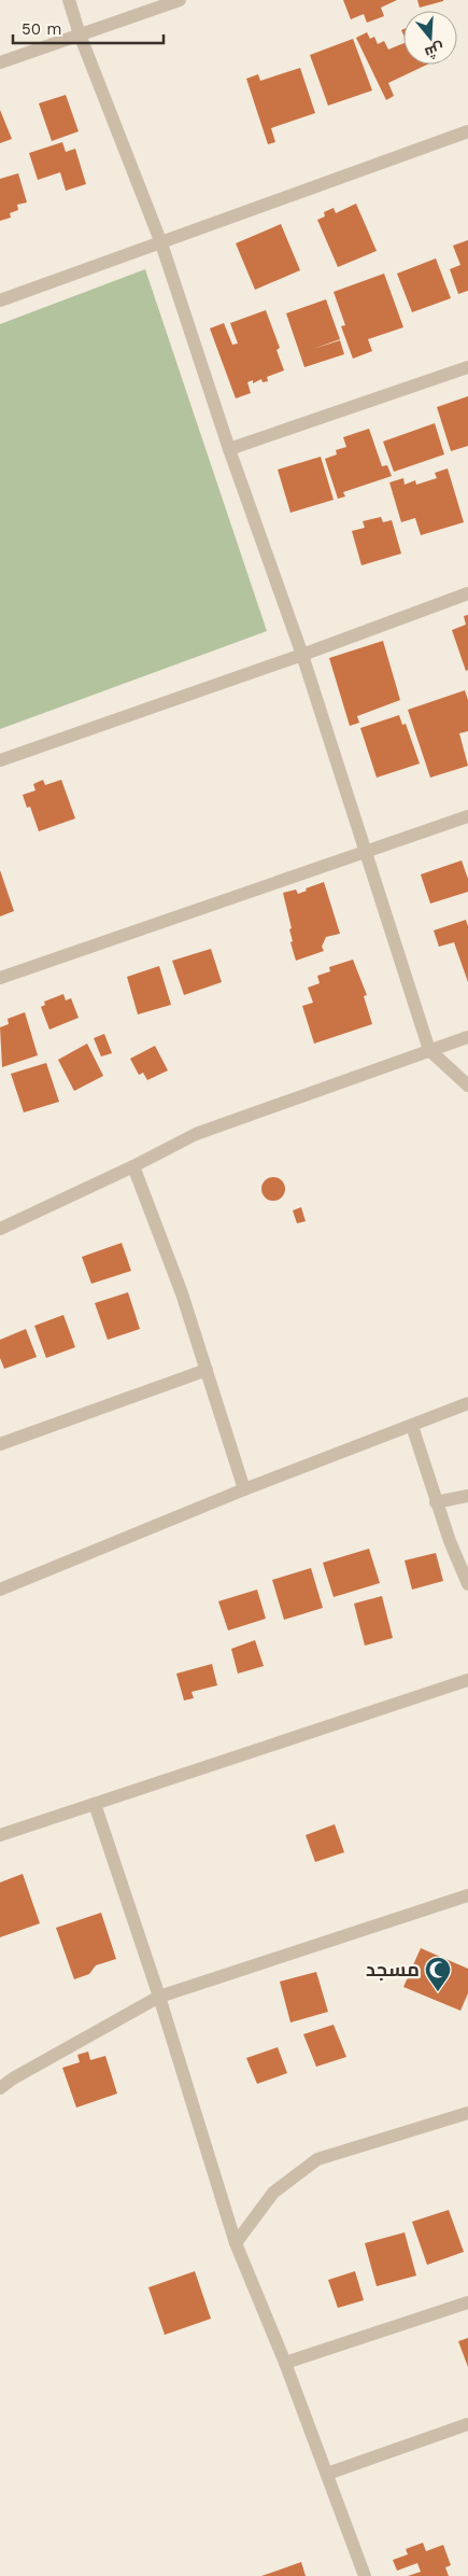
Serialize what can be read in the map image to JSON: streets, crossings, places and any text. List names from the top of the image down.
{
  "places": {
    "mosque": ["مسجد"]
  },
  "scale_bar": "50 m",
  "north": "bottom"
}
